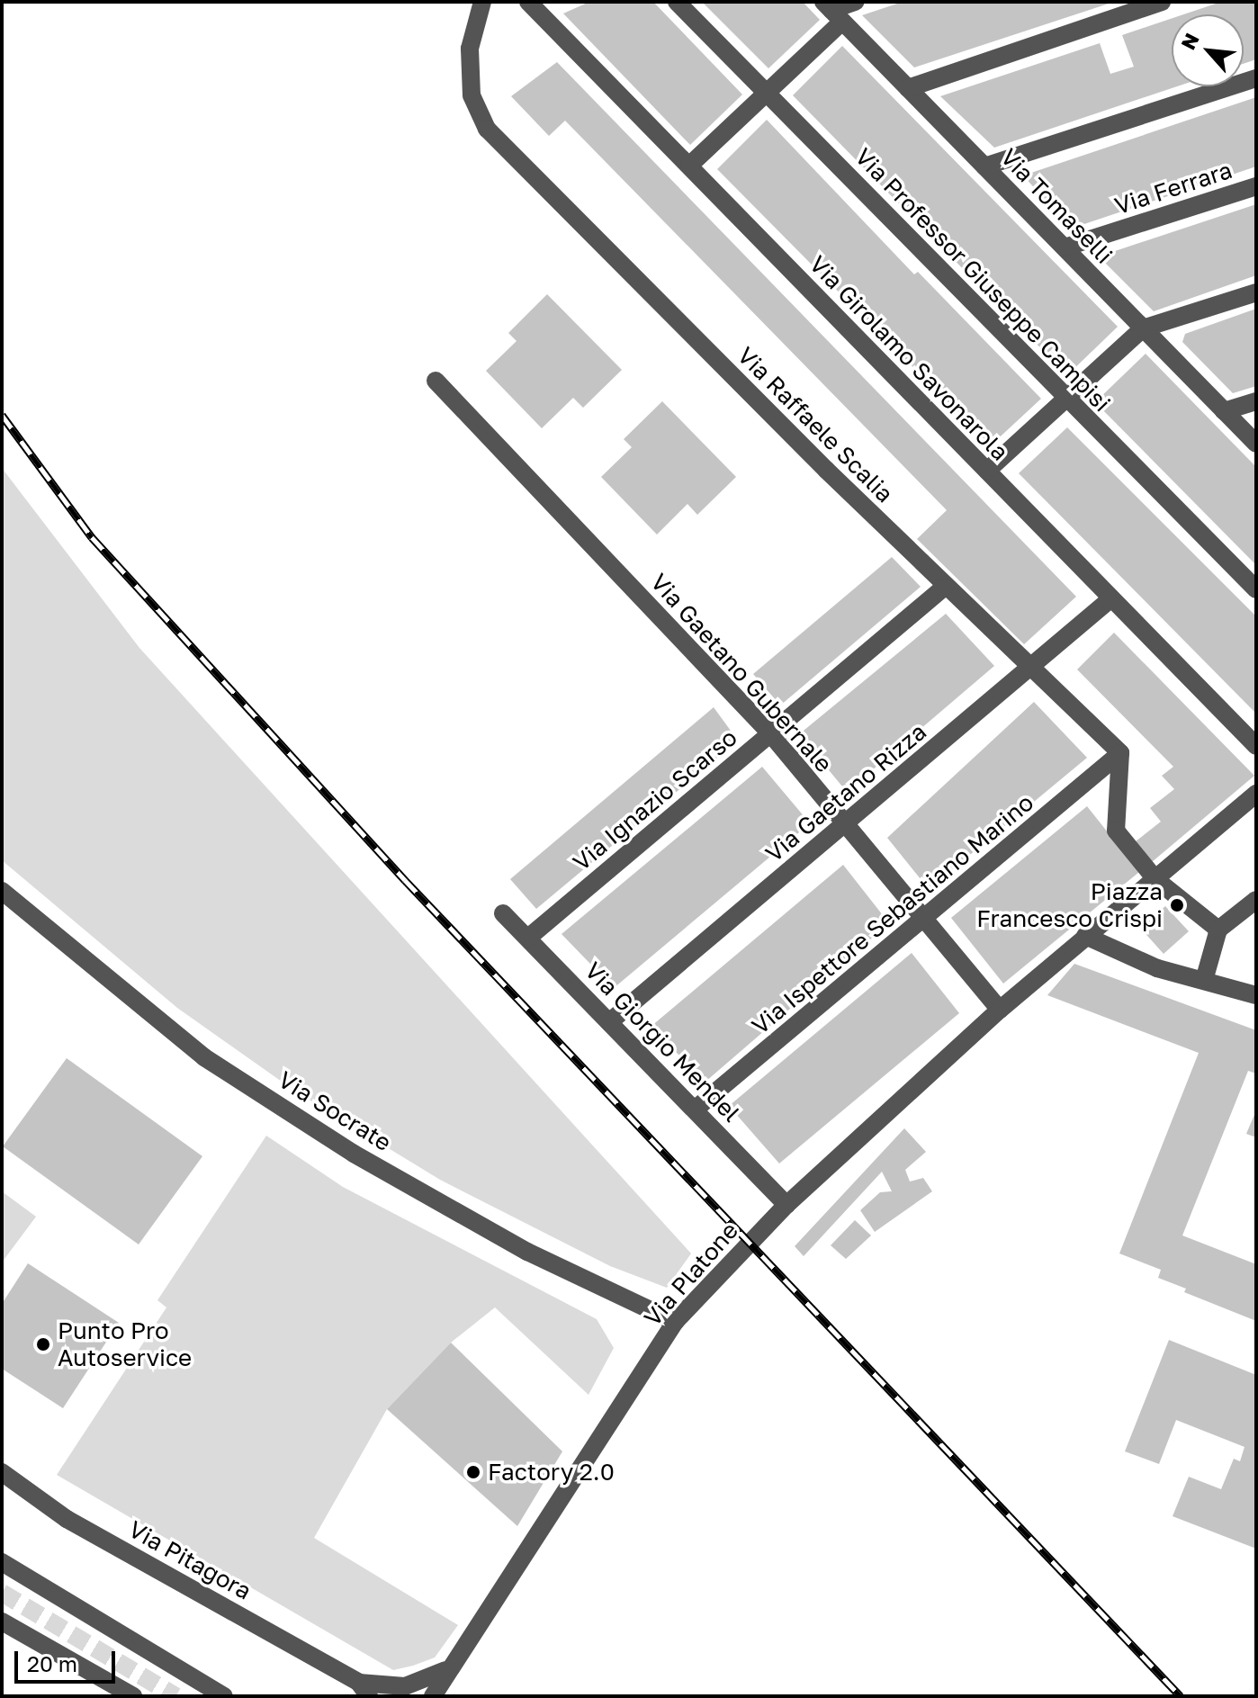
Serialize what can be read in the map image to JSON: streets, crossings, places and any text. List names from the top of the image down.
{
  "streets": {
    "street": [
      "Via Ferrara",
      "Via Tomaselli",
      "Via Professor Giuseppe Campisi",
      "Via Girolamo Savonarola",
      "Via Raffaele Scalia",
      "Via Gaetano Gubernale",
      "Via Gaetano Rizza",
      "Via Ignazio Scarso",
      "Via Ispettore Sebastiano Marino",
      "Via Giorgio Mendel",
      "Via Socrate",
      "Via Platone",
      "Via Pitagora"
    ]
  },
  "crossings": [
    ["Via Ferrara", "Via Tomaselli"],
    ["Via Girolamo Savonarola", "Via Gaetano Rizza"],
    ["Via Raffaele Scalia", "Via Gaetano Rizza"],
    ["Via Raffaele Scalia", "Via Ignazio Scarso"],
    ["Via Raffaele Scalia", "Via Ispettore Sebastiano Marino"],
    ["Via Gaetano Gubernale", "Via Gaetano Rizza"],
    ["Via Gaetano Gubernale", "Via Ignazio Scarso"],
    ["Via Gaetano Gubernale", "Via Ispettore Sebastiano Marino"],
    ["Via Gaetano Gubernale", "Via Platone"],
    ["Via Gaetano Rizza", "Via Giorgio Mendel"],
    ["Via Ignazio Scarso", "Via Giorgio Mendel"],
    ["Via Ispettore Sebastiano Marino", "Via Giorgio Mendel"],
    ["Via Giorgio Mendel", "Via Platone"],
    ["Via Socrate", "Via Platone"]
  ],
  "places": ["Piazza Francesco Crispi", "Punto Pro Autoservice", "Factory 2.0"],
  "scale_bar": "20 m",
  "north": "top left"
}
